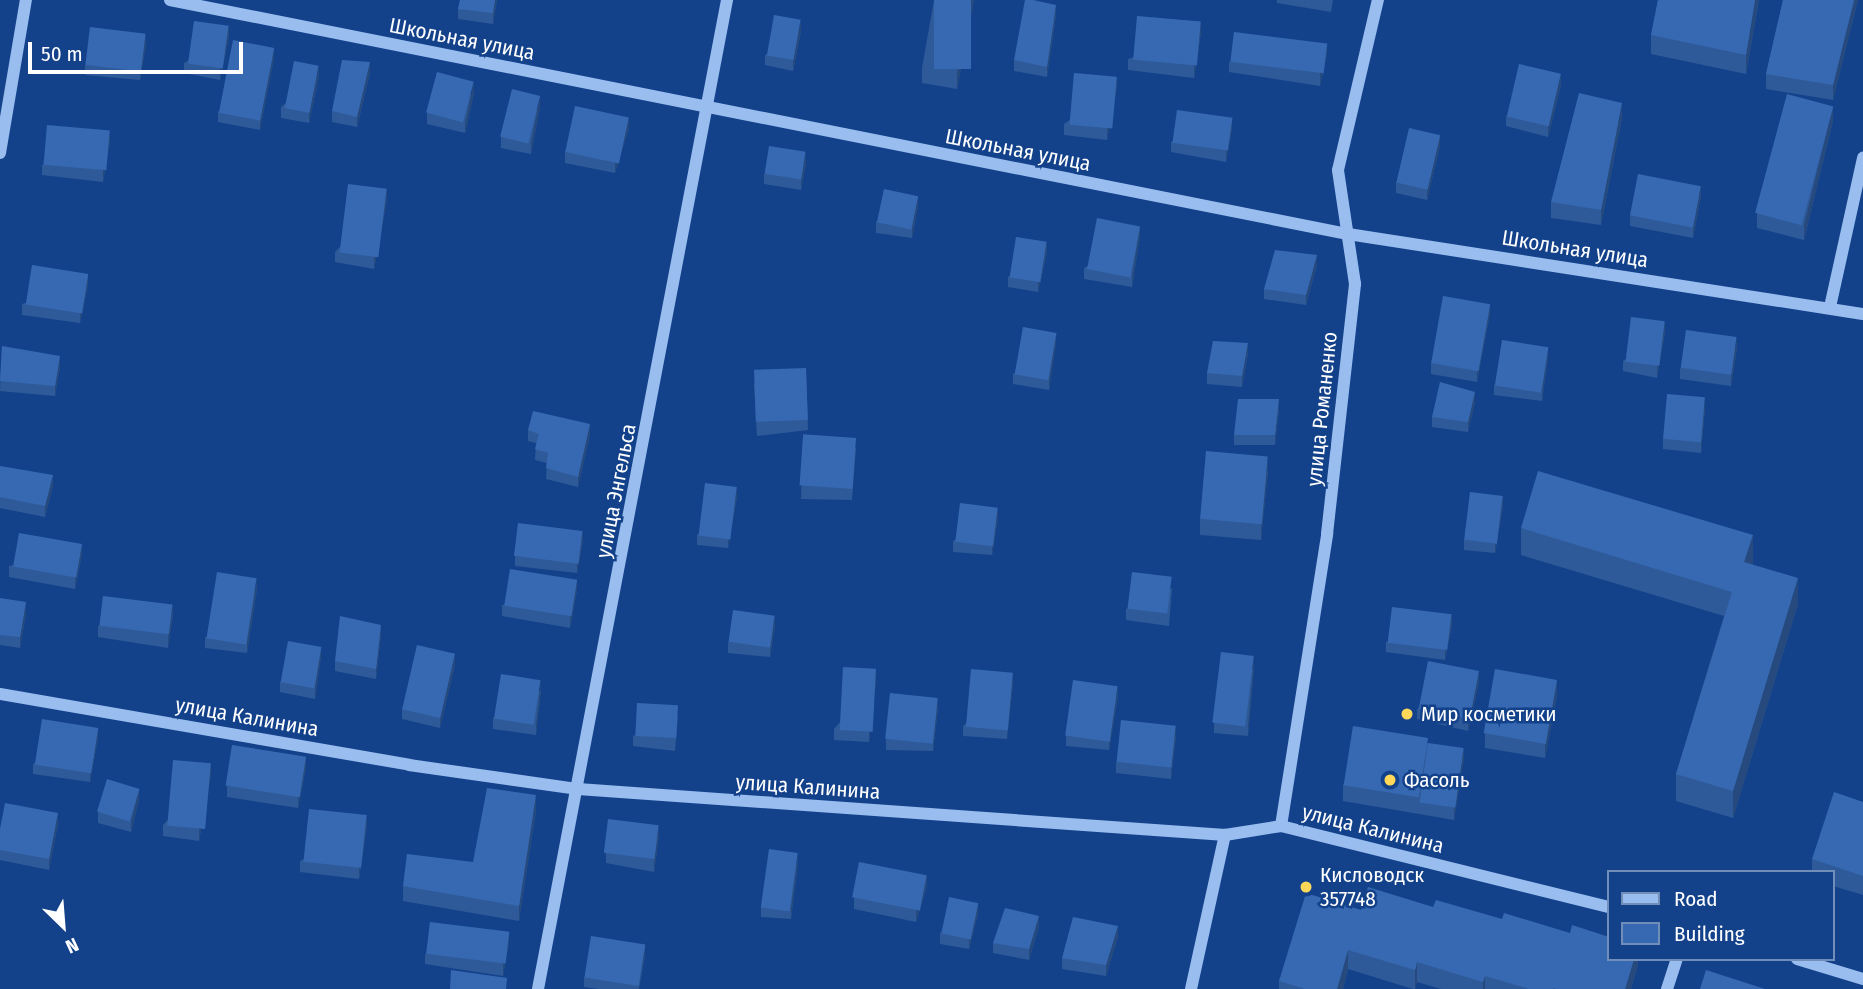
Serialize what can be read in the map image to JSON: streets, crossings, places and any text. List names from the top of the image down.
{
  "streets": {
    "street": [
      "Школьная улица",
      "улица Романенко",
      "улица Энгельса",
      "улица Калинина"
    ]
  },
  "crossings": [
    ["Школьная улица", "улица Романенко"],
    ["Школьная улица", "улица Энгельса"],
    ["улица Романенко", "улица Калинина"],
    ["улица Энгельса", "улица Калинина"]
  ],
  "places": ["Мир косметики", "Фасоль", "Кисловодск 357748"],
  "legend": ["Road", "Building"],
  "scale_bar": "50 m",
  "north": "bottom right"
}
